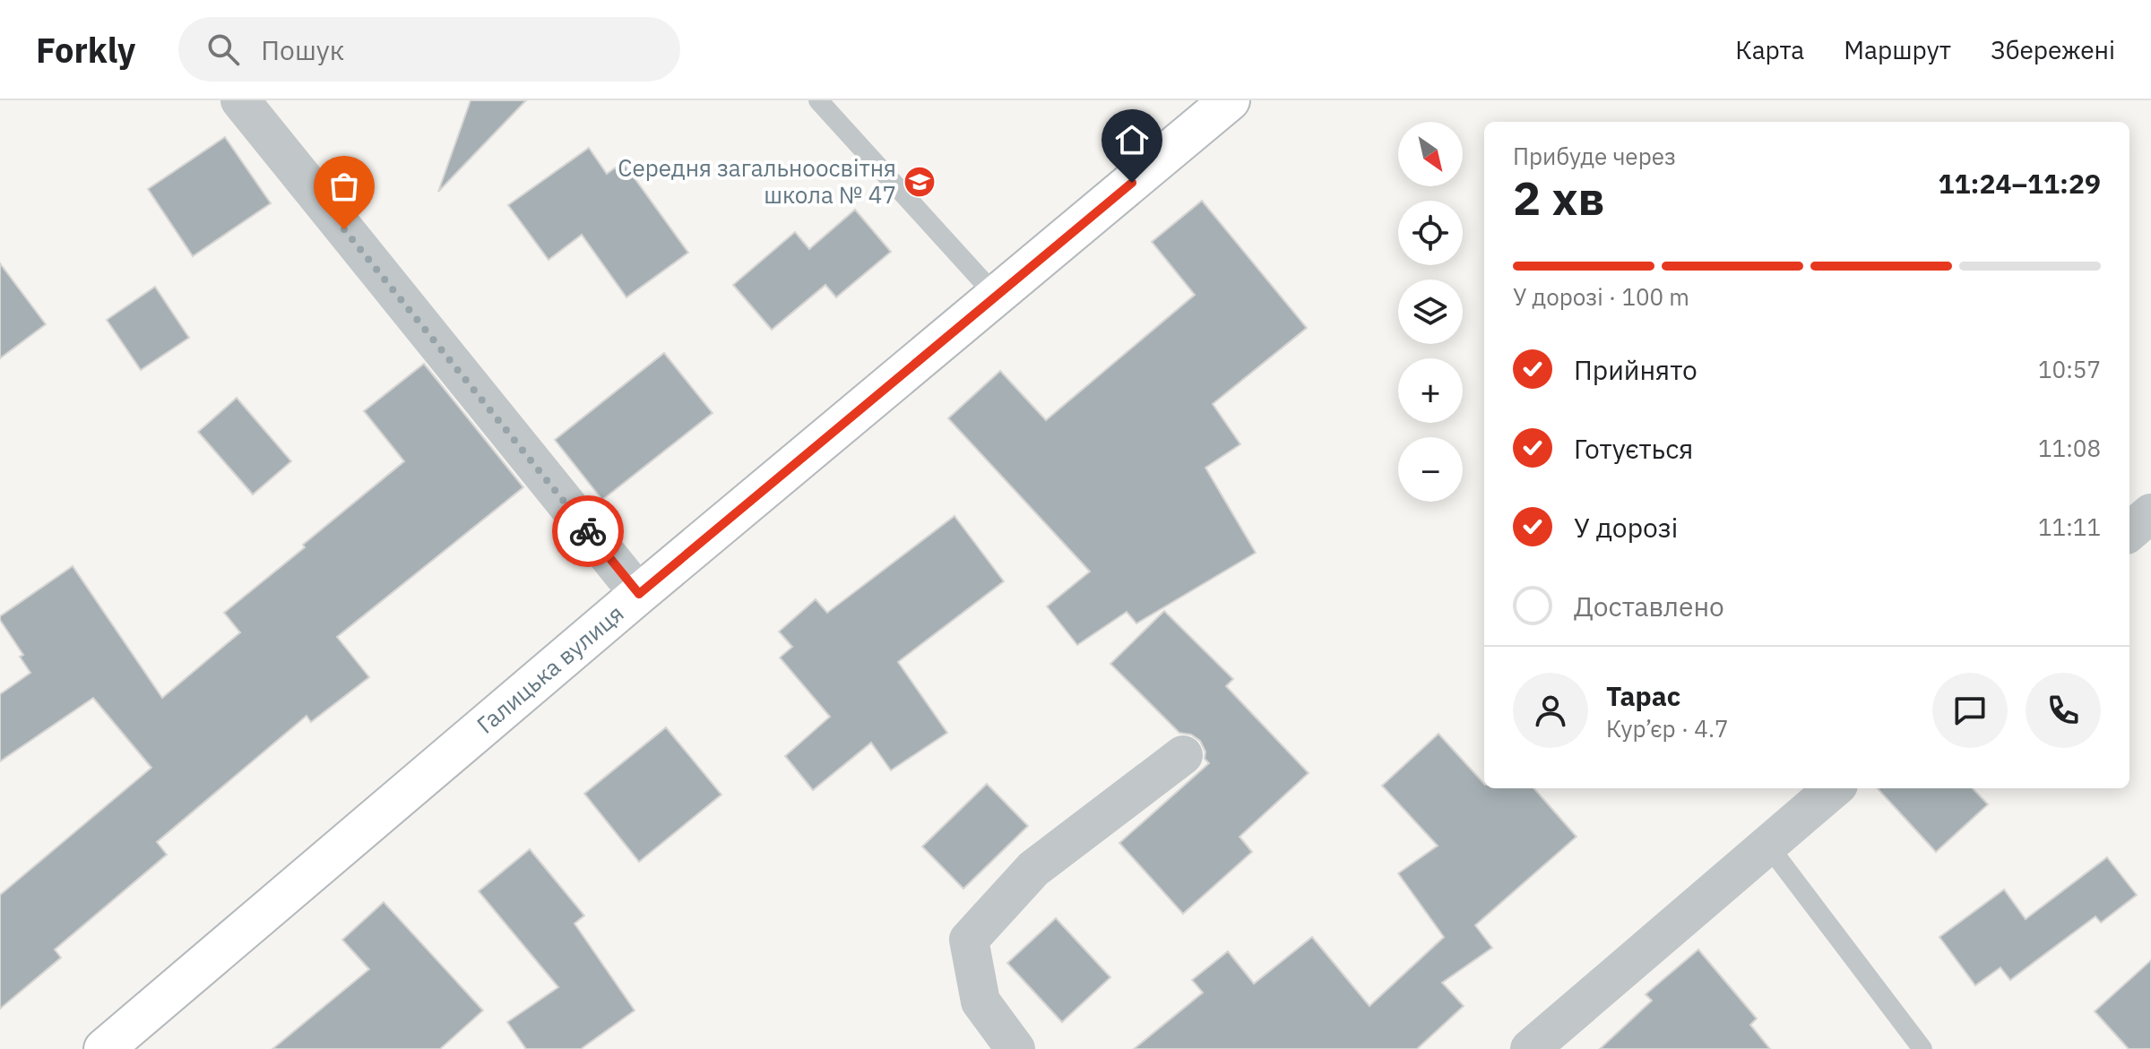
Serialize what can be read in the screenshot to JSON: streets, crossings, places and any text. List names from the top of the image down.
{
  "streets": {
    "main road": ["Галицька вулиця"]
  },
  "places": {
    "school or university": ["Середня загальноосвітня школа № 47"]
  },
  "north": "bottom right",
  "page": {
    "header": "Forkly",
    "search": "Пошук",
    "nav": ["Карта", "Маршрут", "Збережені"],
    "map_buttons": ["+", "−"],
    "heading": ["2 хв", "Прибуде через", "11:24–11:29"],
    "panel": ["Тарас", "Кур’єр · 4.7"],
    "bar": "У дорозі · 100 m",
    "list": [
      ["Прийнято", "10:57"],
      ["Готується", "11:08"],
      ["У дорозі", "11:11"],
      "Доставлено"
    ]
  }
}
